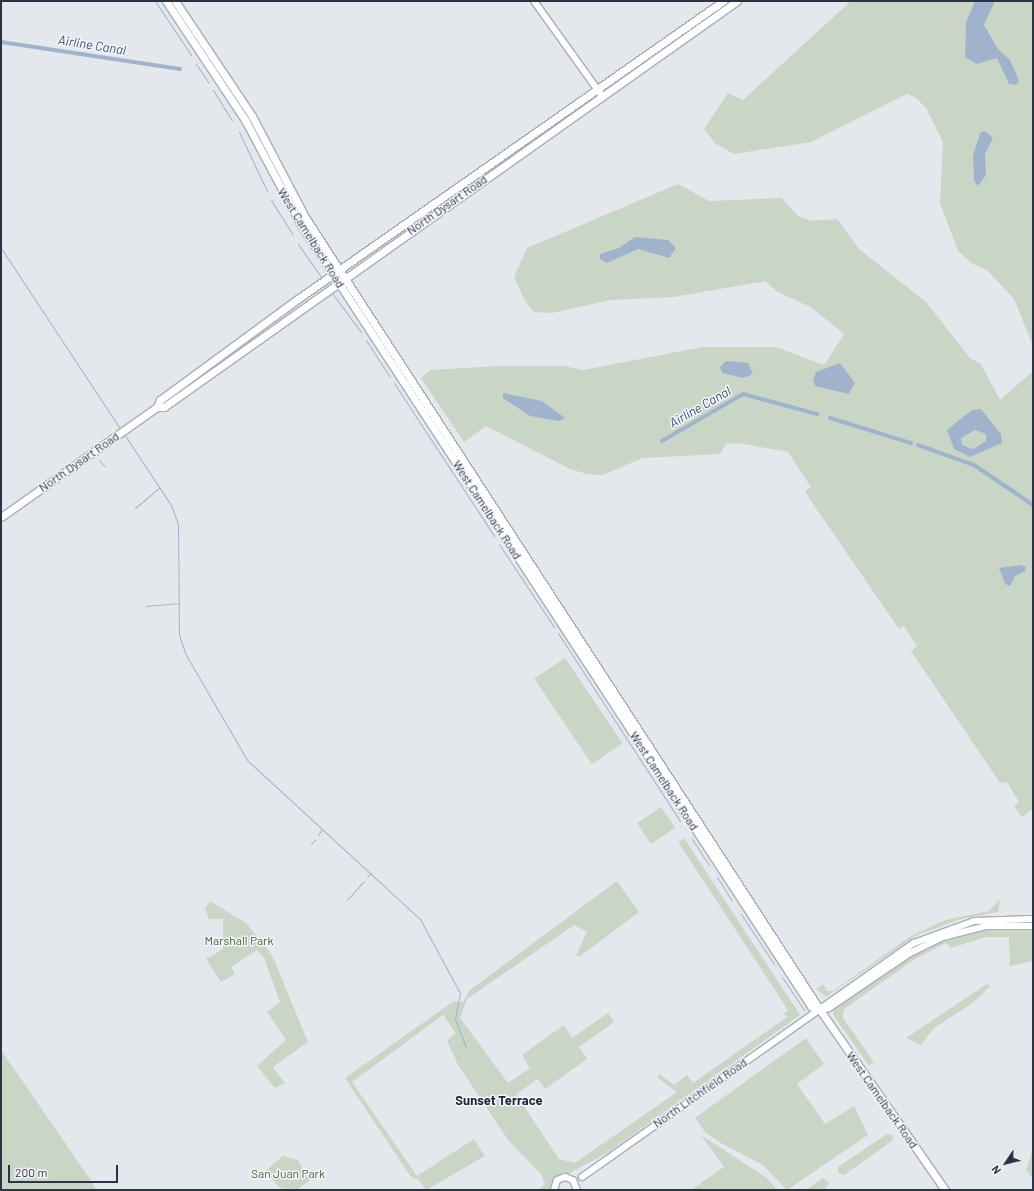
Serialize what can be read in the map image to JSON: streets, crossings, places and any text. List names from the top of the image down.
{
  "streets": {
    "main road": ["North Dysart Road", "West Camelback Road", "North Litchfield Road"]
  },
  "crossings": [
    ["North Dysart Road", "West Camelback Road"],
    ["West Camelback Road", "North Litchfield Road"]
  ],
  "districts": ["Sunset Terrace"],
  "water": ["Airline Canal"],
  "parks": ["Marshall Park", "San Juan Park"],
  "scale_bar": "200 m",
  "north": "bottom left"
}
